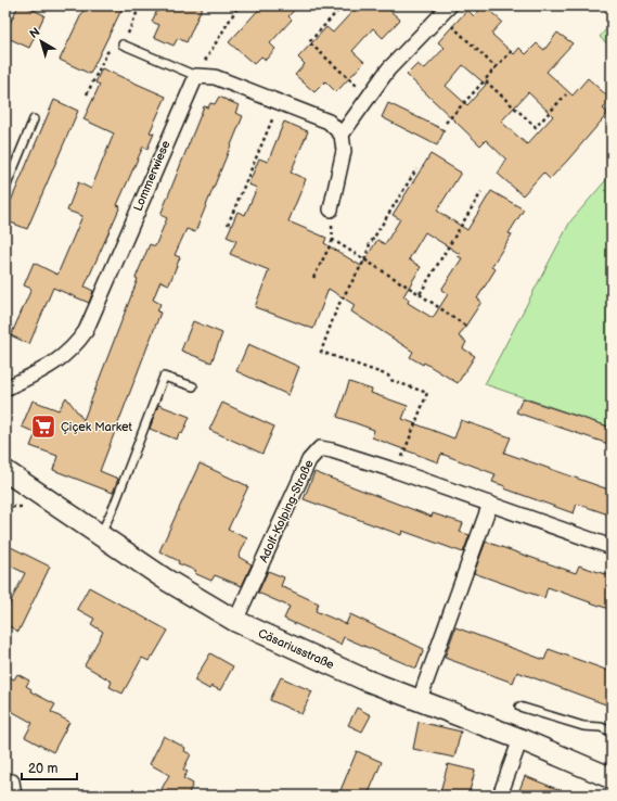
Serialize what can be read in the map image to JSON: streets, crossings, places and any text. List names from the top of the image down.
{
  "streets": {
    "main road": ["Cäsariusstraße"],
    "street": ["Lommerwiese", "Adolf-Kolping-Straße"]
  },
  "crossings": [
    ["Adolf-Kolping-Straße", "Cäsariusstraße"]
  ],
  "places": {
    "supermarket": ["Çiçek Market"]
  },
  "scale_bar": "20 m",
  "north": "top left"
}
